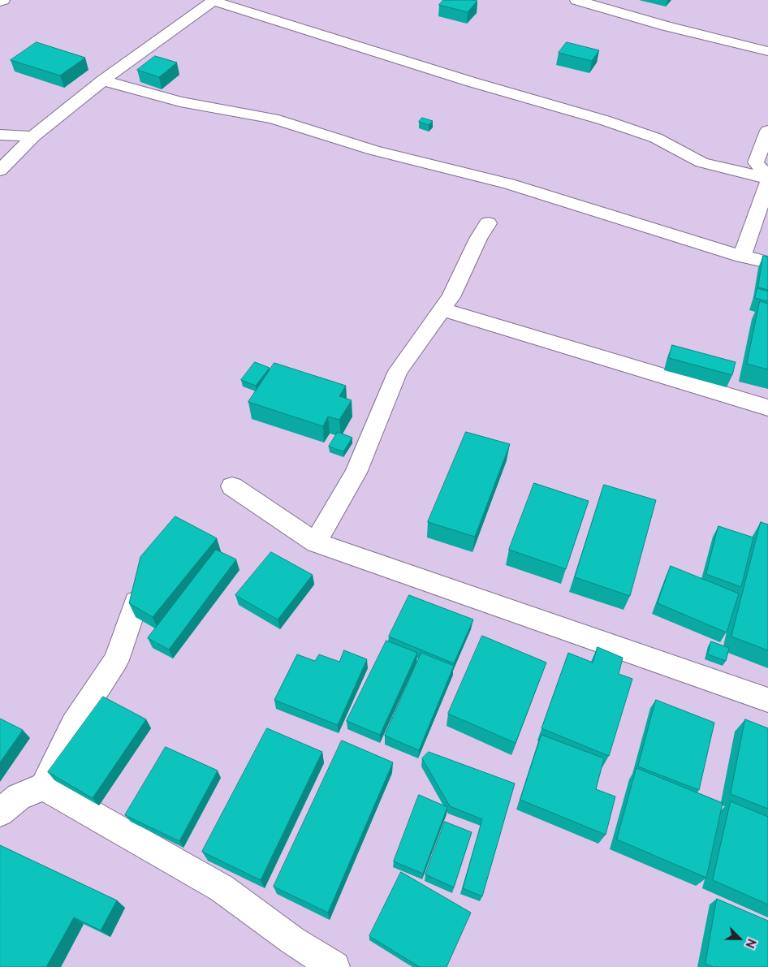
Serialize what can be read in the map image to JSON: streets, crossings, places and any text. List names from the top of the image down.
{
  "north": "bottom right"
}
